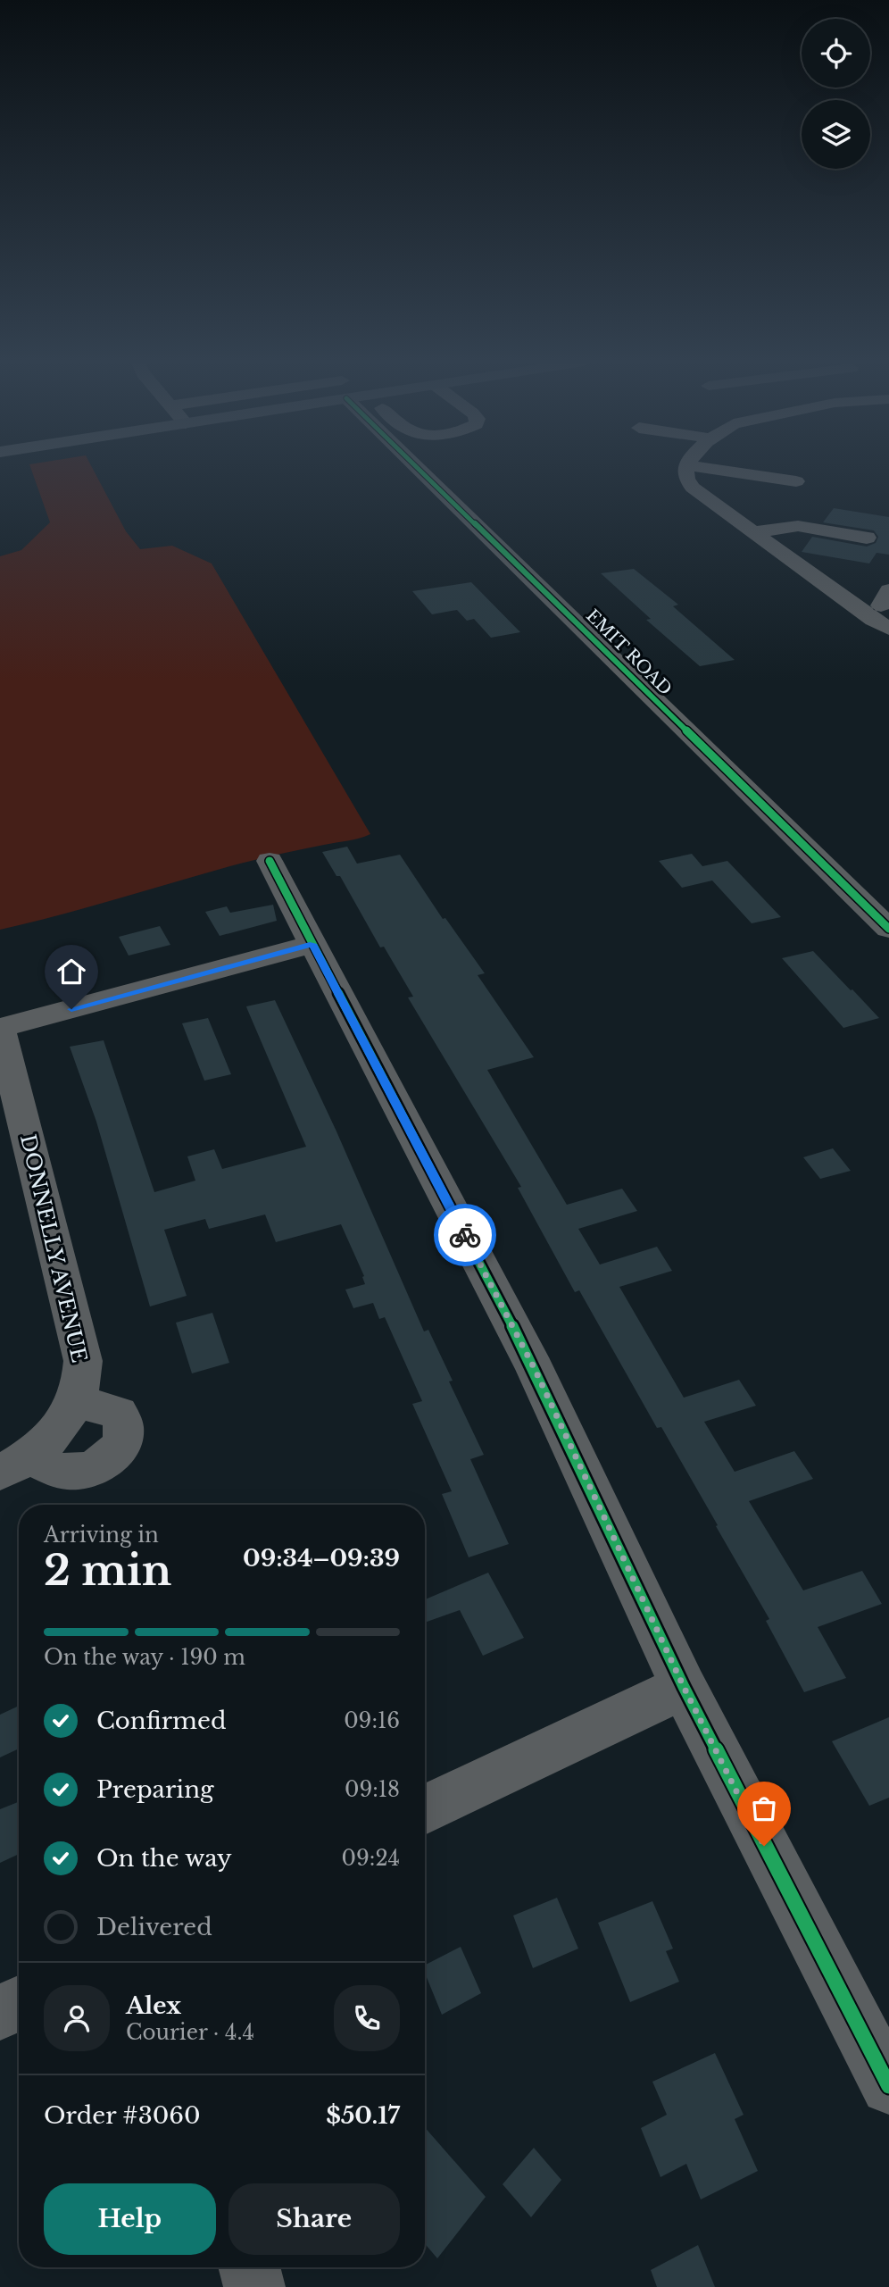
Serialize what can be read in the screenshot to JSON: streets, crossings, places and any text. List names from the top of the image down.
{
  "streets": {
    "street": ["EMIT ROAD", "DONNELLY AVENUE"]
  },
  "page": {
    "heading": ["2 min", "Arriving in", "09:34–09:39"],
    "panel": [
      "Alex",
      "Courier · 4.4",
      "Order #3060",
      "$50.17"
    ],
    "bar": "On the way · 190 m",
    "list": [
      ["Confirmed", "09:16"],
      ["Preparing", "09:18"],
      ["On the way", "09:24"],
      "Delivered"
    ],
    "buttons": ["Help", "Share"]
  }
}
